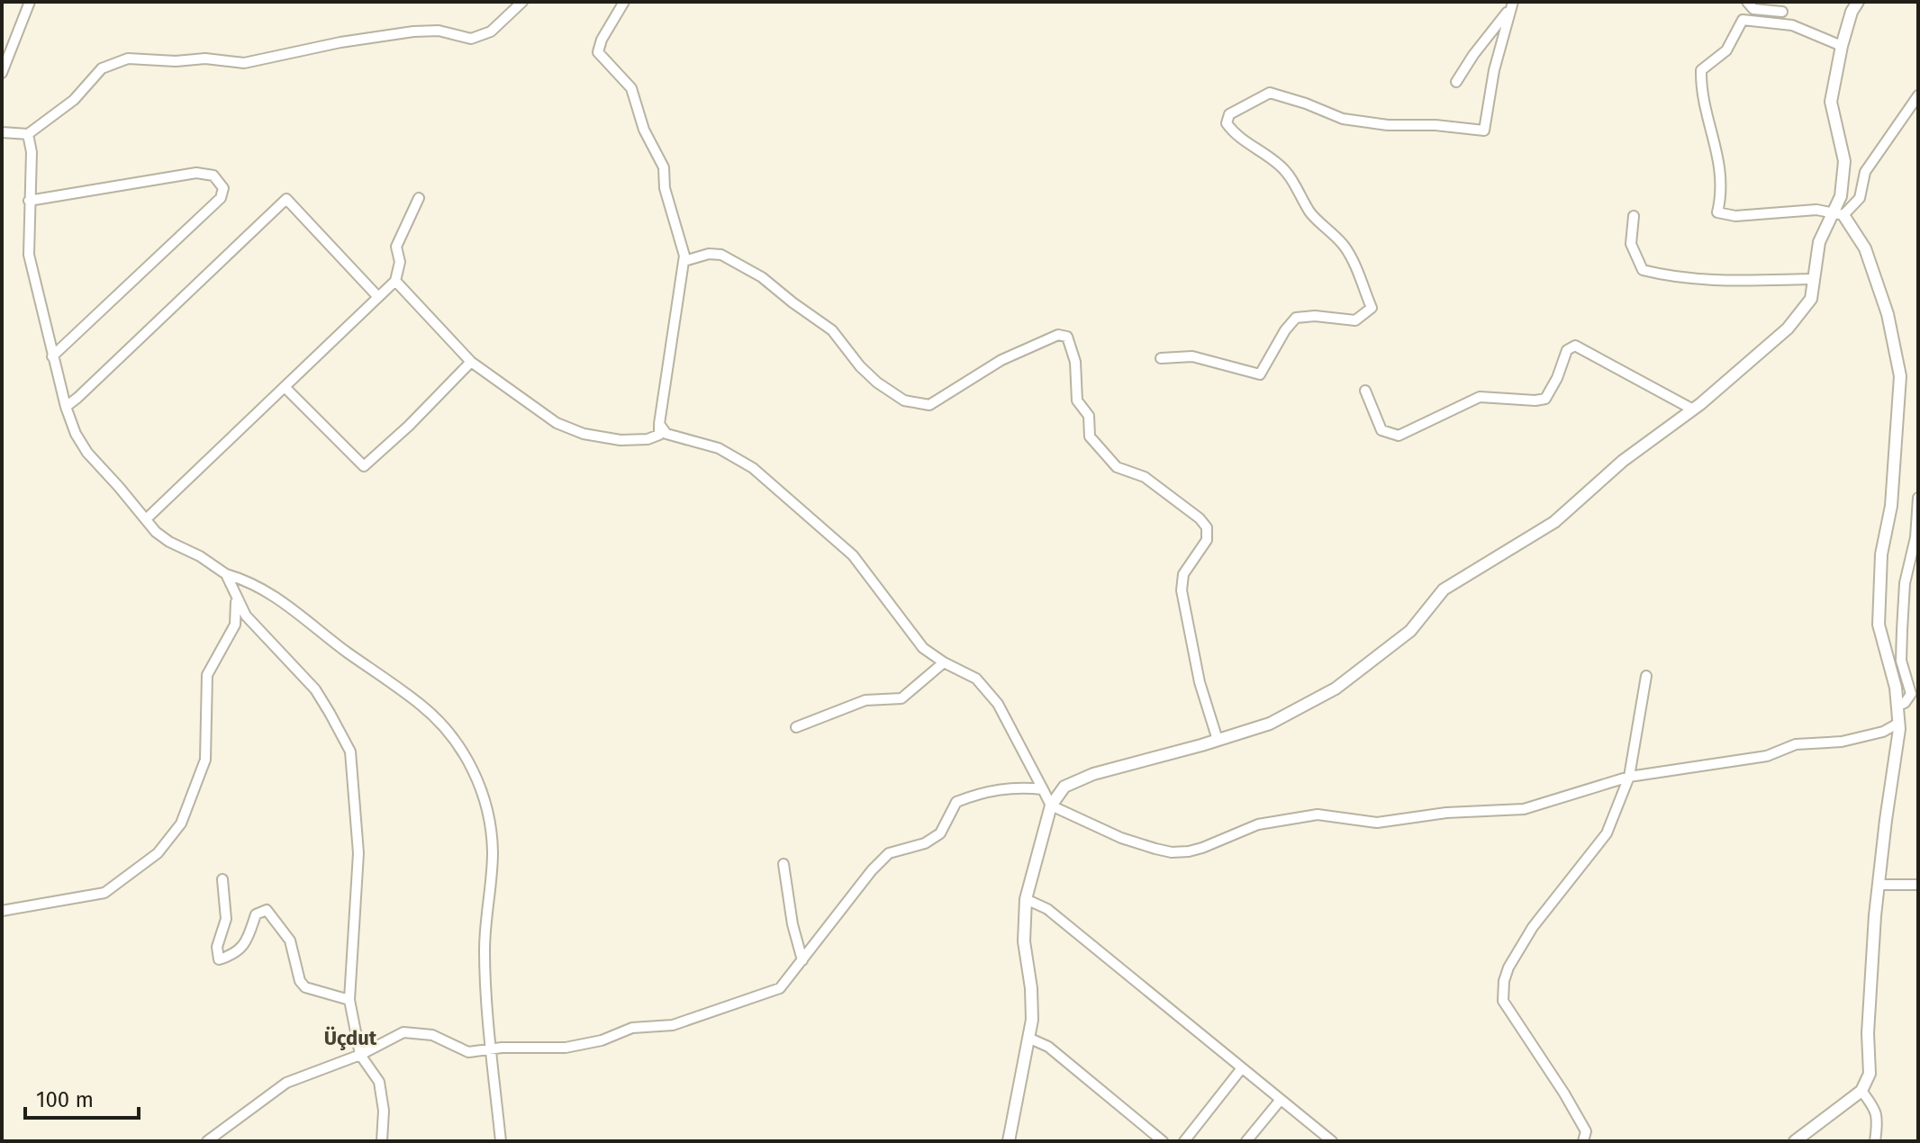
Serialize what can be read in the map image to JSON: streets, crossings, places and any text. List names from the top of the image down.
{
  "districts": ["Üçdut"],
  "scale_bar": "100 m"
}
